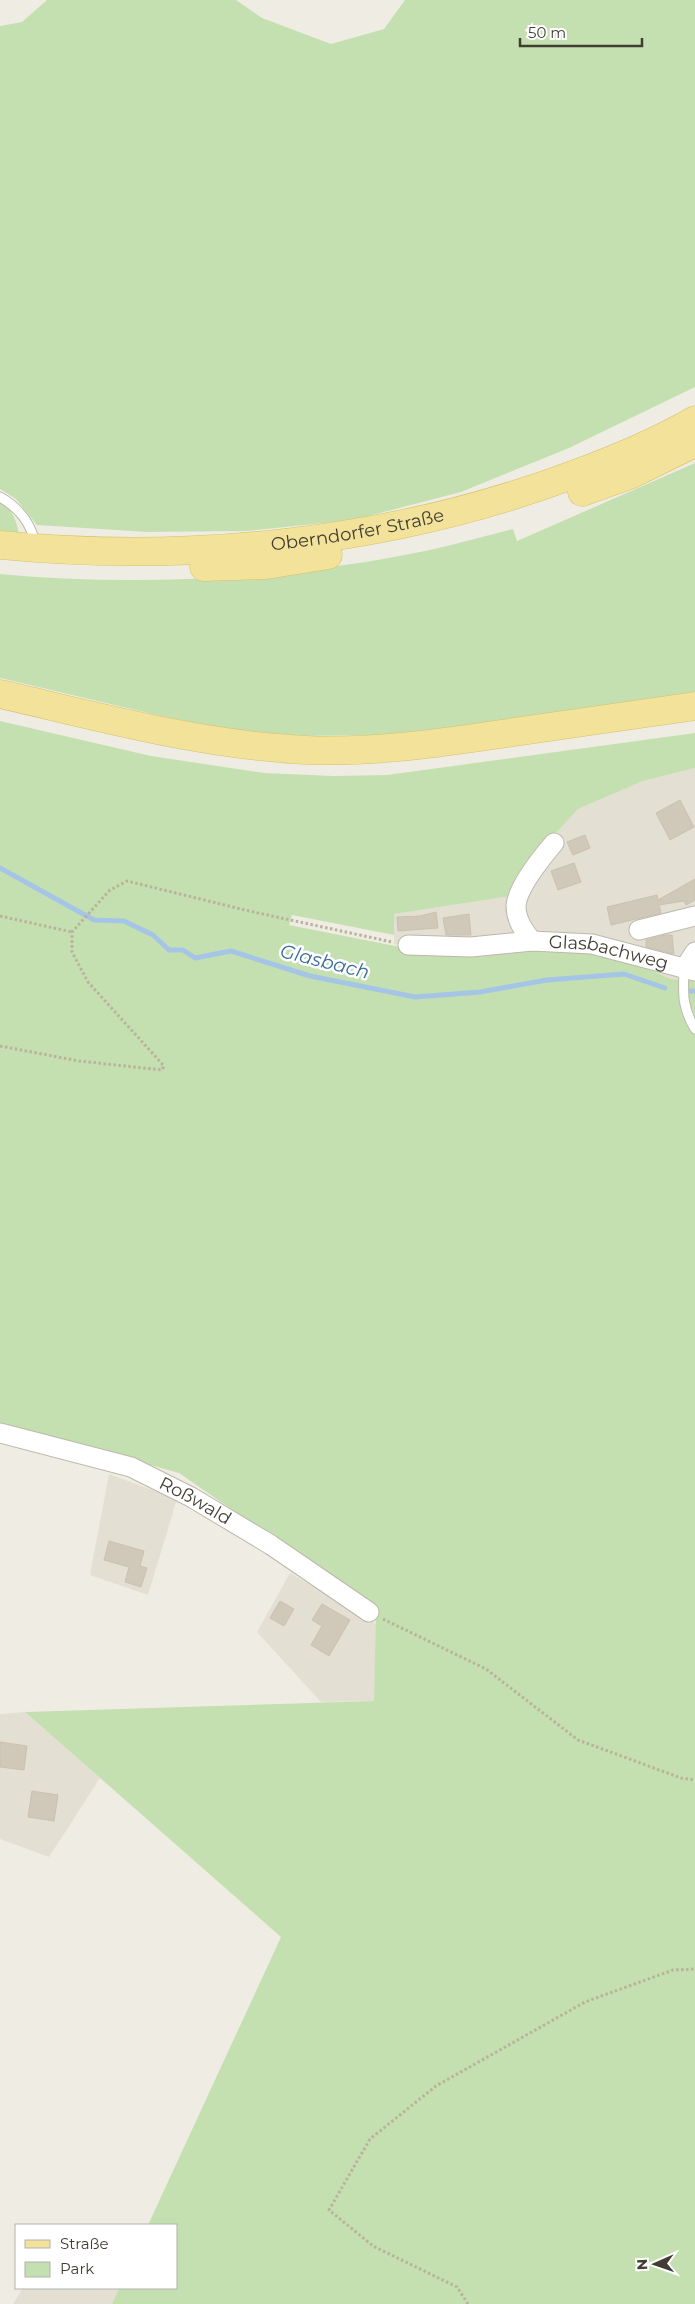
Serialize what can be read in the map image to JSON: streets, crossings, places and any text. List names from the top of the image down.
{
  "streets": {
    "main road": ["Oberndorfer Straße"],
    "street": ["Glasbachweg", "Roßwald"]
  },
  "water": ["Glasbach"],
  "legend": ["Straße", "Park"],
  "scale_bar": "50 m",
  "north": "left"
}
